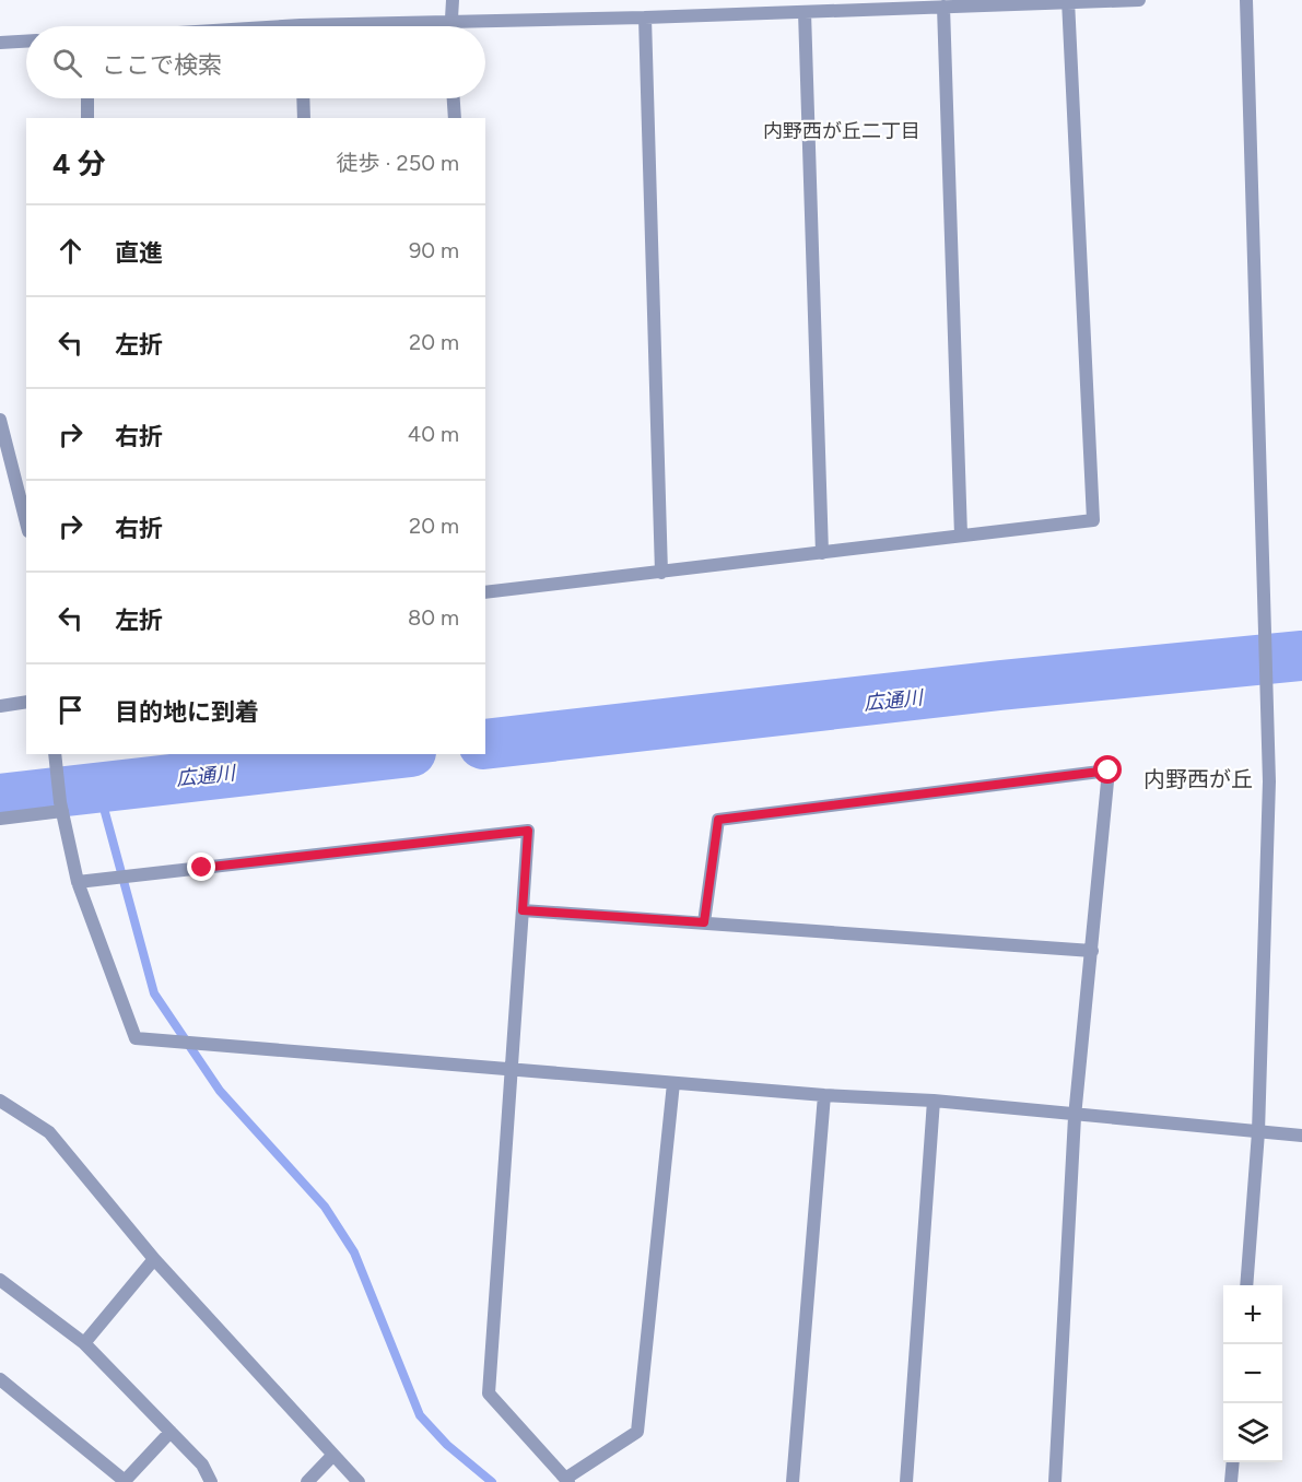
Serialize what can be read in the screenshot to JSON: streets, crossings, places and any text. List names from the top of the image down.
{
  "districts": ["内野西が丘二丁目", "内野西が丘"],
  "water": ["広通川"],
  "page": {
    "search": "ここで検索",
    "heading": ["4 分", "徒歩 · 250 m"],
    "list": [
      ["直進", "90 m"],
      ["左折", "20 m"],
      ["右折", "40 m"],
      ["右折", "20 m"],
      ["左折", "80 m"],
      "目的地に到着"
    ],
    "map_buttons": ["+", "−"]
  }
}
